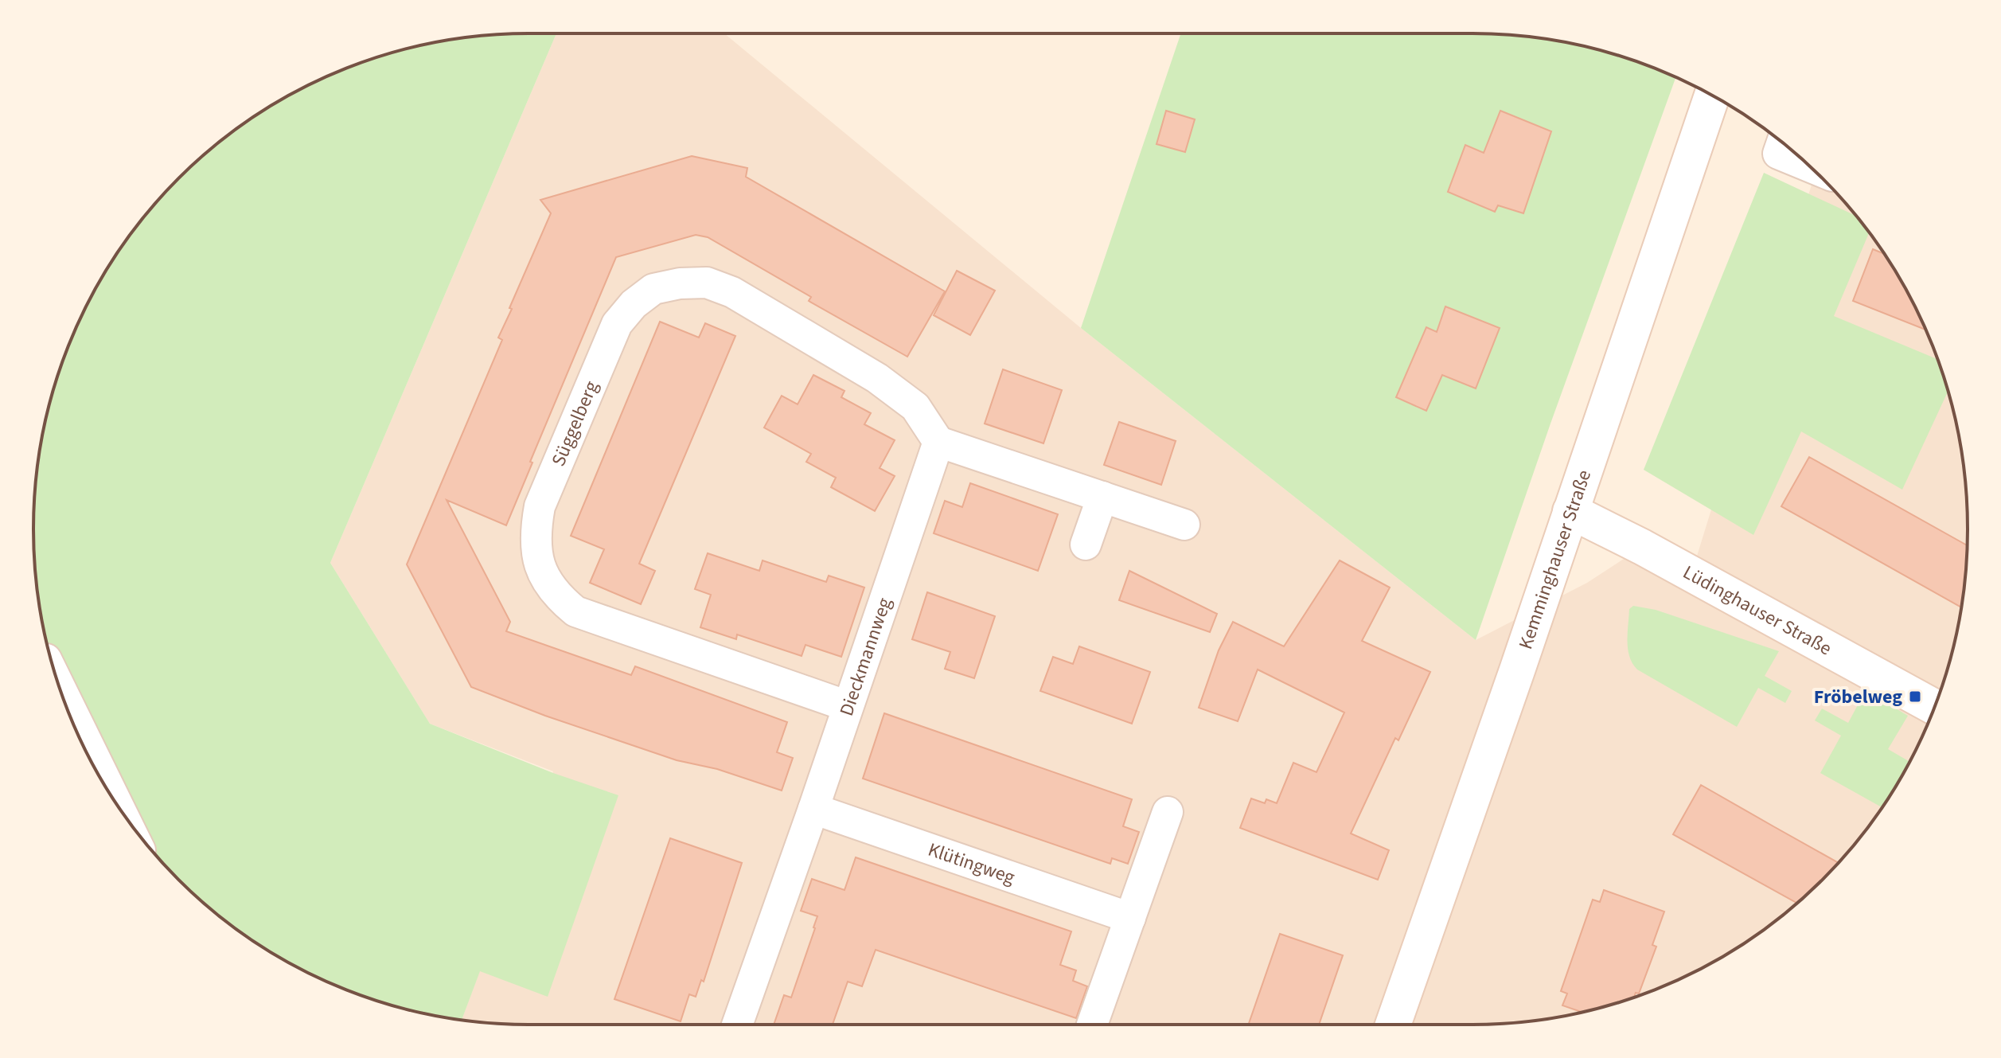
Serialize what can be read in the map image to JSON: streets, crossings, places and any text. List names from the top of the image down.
{
  "streets": {
    "main road": ["Kemminghauser Straße", "Lüdinghauser Straße"],
    "street": ["Süggelberg", "Dieckmannweg", "Klütingweg"]
  },
  "crossings": [
    ["Süggelberg", "Dieckmannweg"],
    ["Kemminghauser Straße", "Lüdinghauser Straße"],
    ["Dieckmannweg", "Klütingweg"]
  ],
  "places": {
    "transit": ["Fröbelweg"]
  }
}
